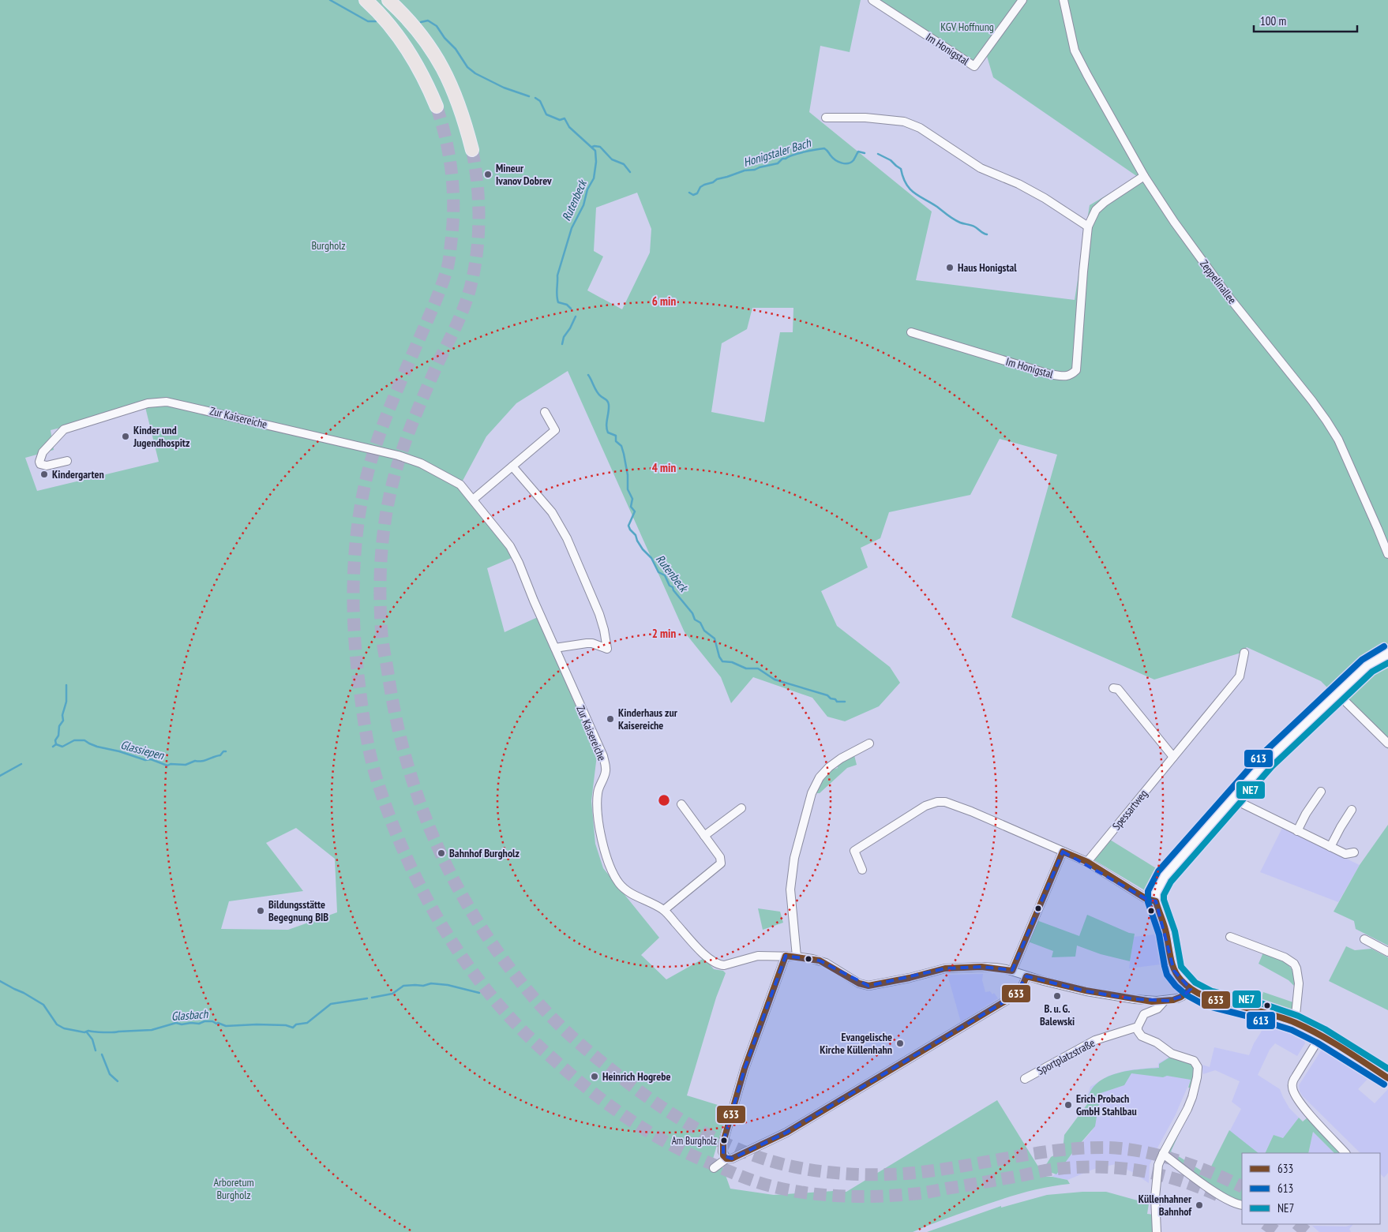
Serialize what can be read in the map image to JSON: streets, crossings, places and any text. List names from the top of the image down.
{
  "streets": {
    "street": [
      "Im Honigstal",
      "Zeppelinallee",
      "Zur Kaisereiche",
      "Spessartweg",
      "Sportplatzstraße"
    ]
  },
  "crossings": [
    ["Im Honigstal", "Zeppelinallee"]
  ],
  "water": [
    "Honigstaler Bach",
    "Rutenbeck",
    "Glassiepen",
    "Glasbach"
  ],
  "parks": ["KGV Hoffnung", "Burgholz", "Arboretum Burgholz"],
  "places": [
    "Mineur Ivanov Dobrev",
    "Haus Honigstal",
    "Kinder und Jugendhospitz",
    "Kindergarten",
    "Kinderhaus zur Kaisereiche",
    "Bahnhof Burgholz",
    "Bildungsstätte Begegnung BIB",
    "B. u. G. Balewski",
    "Evangelische Kirche Küllenhahn",
    "Heinrich Hogrebe",
    "Erich Probach GmbH Stahlbau",
    "Am Burgholz",
    "Küllenhahner Bahnhof"
  ],
  "lines": ["transit line 613", "transit line NE7", "transit line 633"],
  "legend": ["633", "613", "NE7"],
  "scale_bar": "100 m",
  "rings": ["6 min", "4 min", "2 min"]
}
